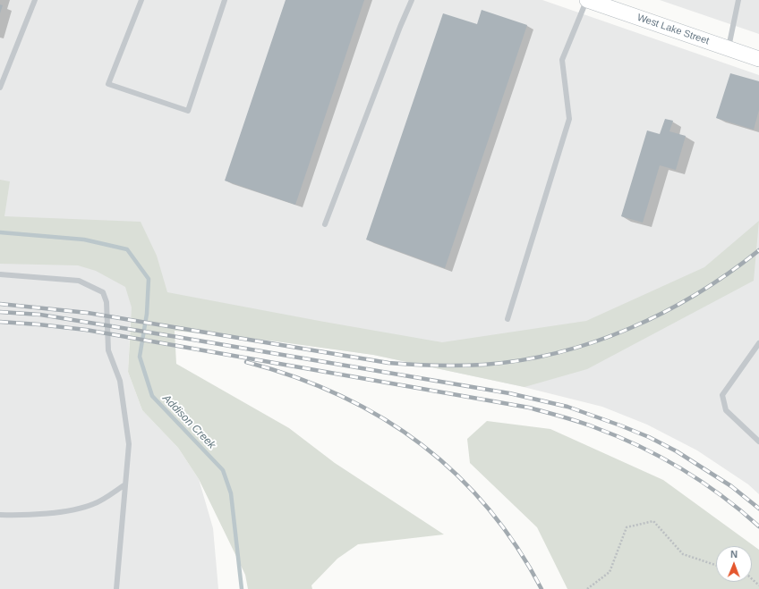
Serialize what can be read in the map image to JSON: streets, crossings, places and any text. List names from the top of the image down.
{
  "streets": {
    "main road": ["West Lake Street"]
  },
  "water": ["Addison Creek"],
  "north": "top"
}
